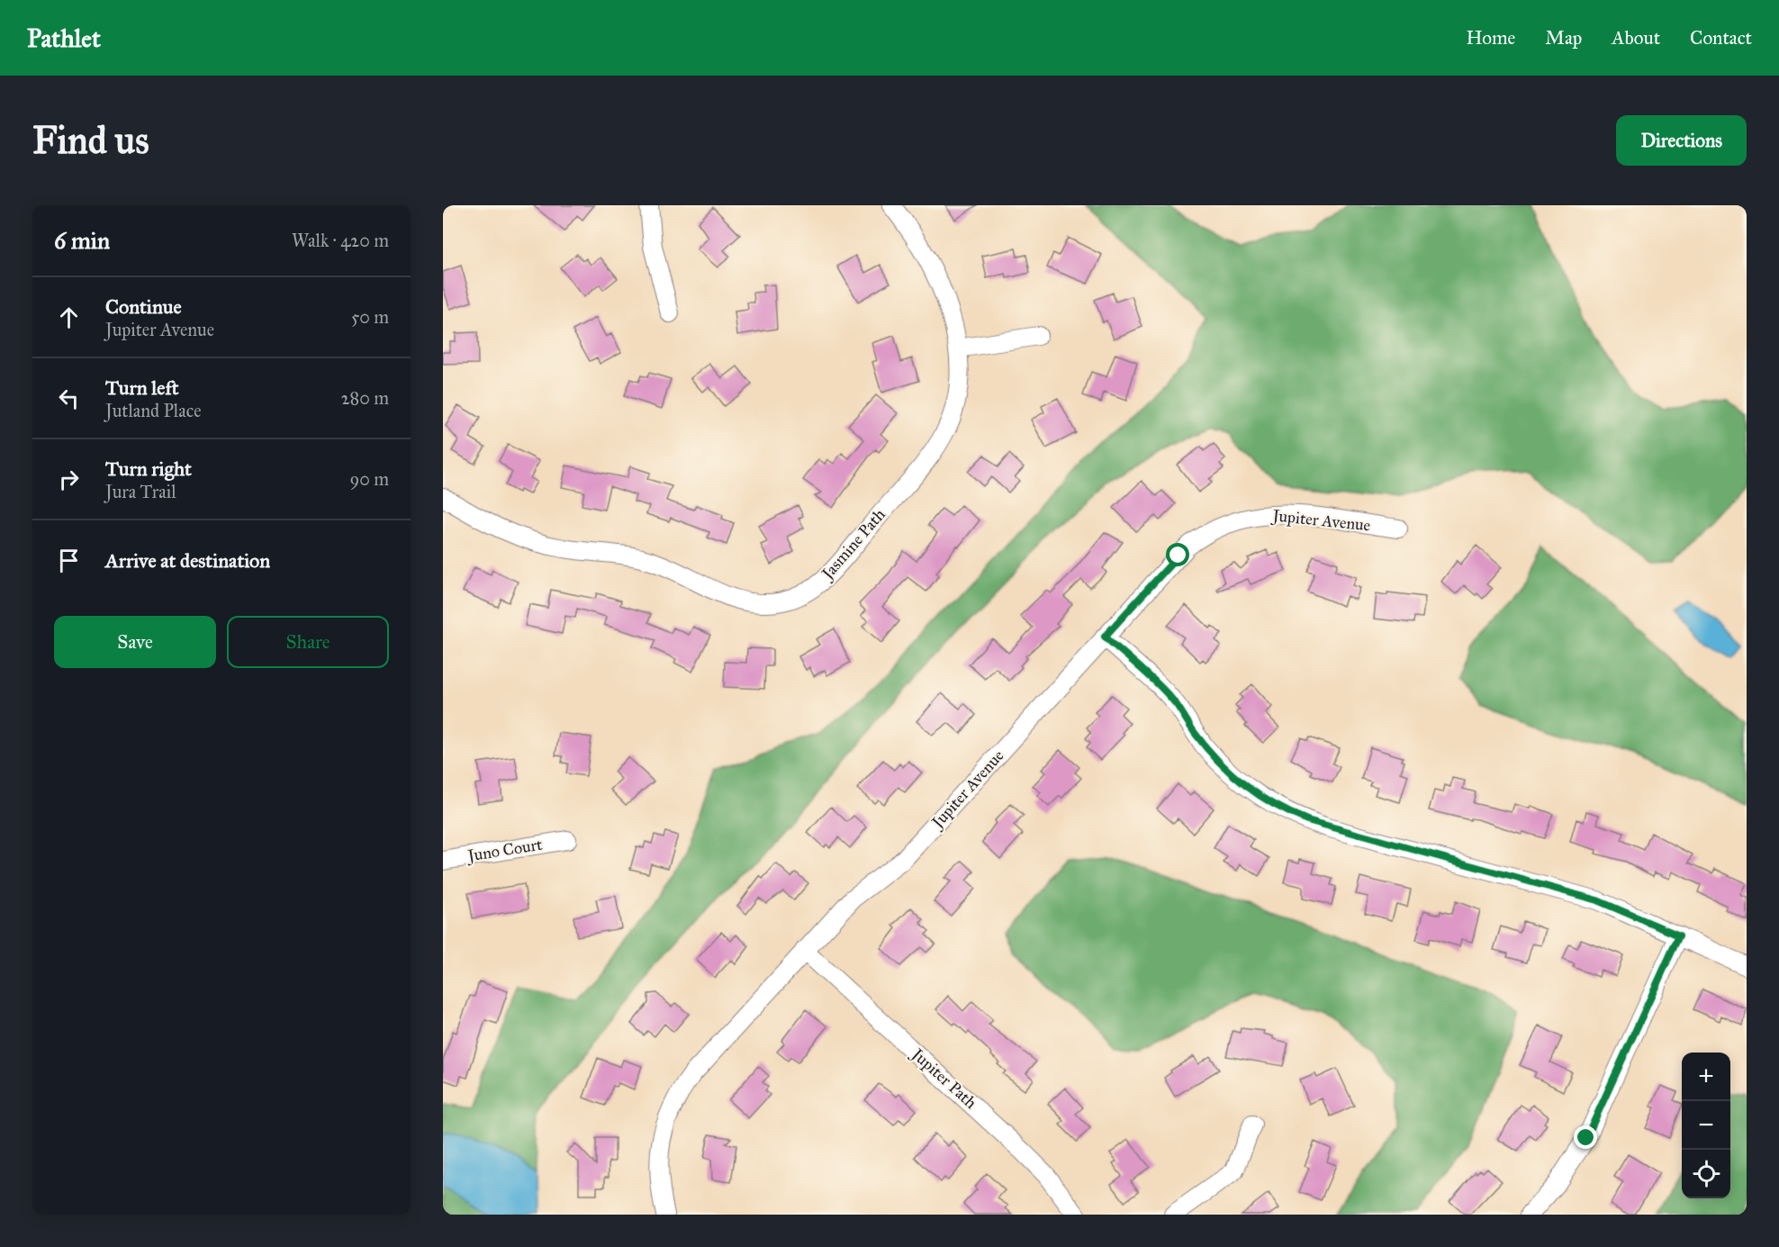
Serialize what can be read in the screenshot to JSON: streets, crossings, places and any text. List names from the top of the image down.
{
  "streets": {
    "street": [
      "Jupiter Avenue",
      "Jasmine Path",
      "Juno Court",
      "Jupiter Path"
    ]
  },
  "crossings": [
    ["Jupiter Avenue", "Jupiter Path"]
  ],
  "page": {
    "header": "Pathlet",
    "nav": [
      "Home",
      "Map",
      "About",
      "Contact"
    ],
    "buttons": [
      "Directions",
      ["Save", "Share"]
    ],
    "title": "Find us",
    "heading": ["6 min", "Walk · 420 m"],
    "list": [
      ["Continue", "Jupiter Avenue", "50 m"],
      ["Turn left", "Jutland Place", "280 m"],
      ["Turn right", "Jura Trail", "90 m"],
      "Arrive at destination"
    ],
    "map_buttons": ["+", "−"]
  }
}
